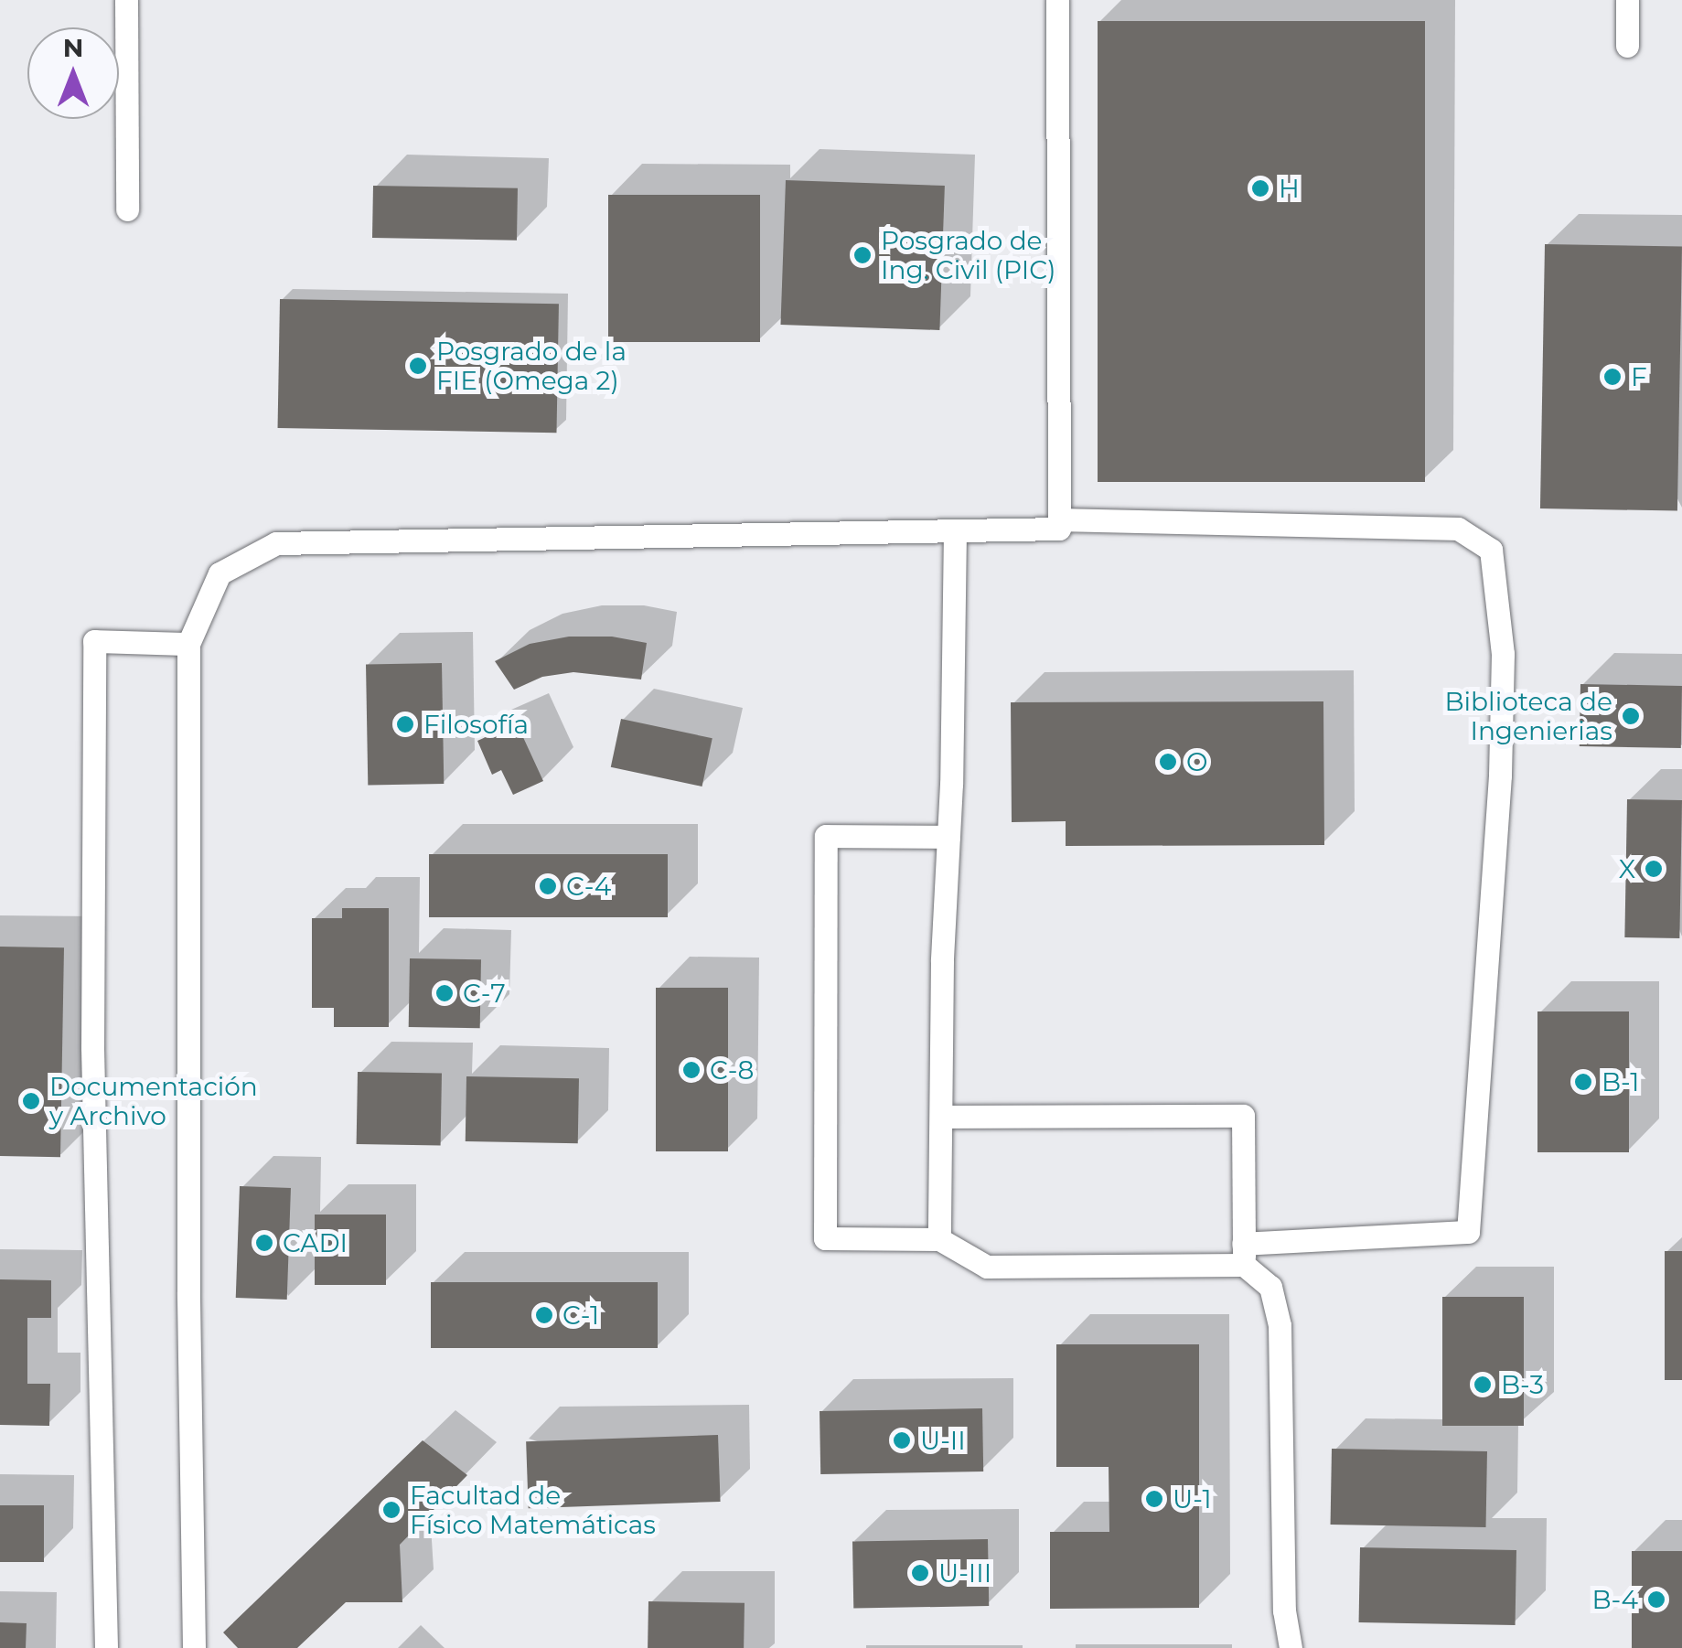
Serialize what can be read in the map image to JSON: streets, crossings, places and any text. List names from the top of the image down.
{
  "places": [
    "H",
    "Posgrado de Ing. Civil (PIC)",
    "Posgrado de la FIE (Omega 2)",
    "F",
    "Biblioteca de Ingenierias",
    "Filosofía",
    "O",
    "X",
    "C-4",
    "C-7",
    "C-8",
    "B-1",
    "Documentación y Archivo",
    "CADI",
    "C-1",
    "B-3",
    "U-II",
    "U-1",
    "Facultad de Físico Matemáticas",
    "U-III",
    "B-4"
  ],
  "north": "top"
}
